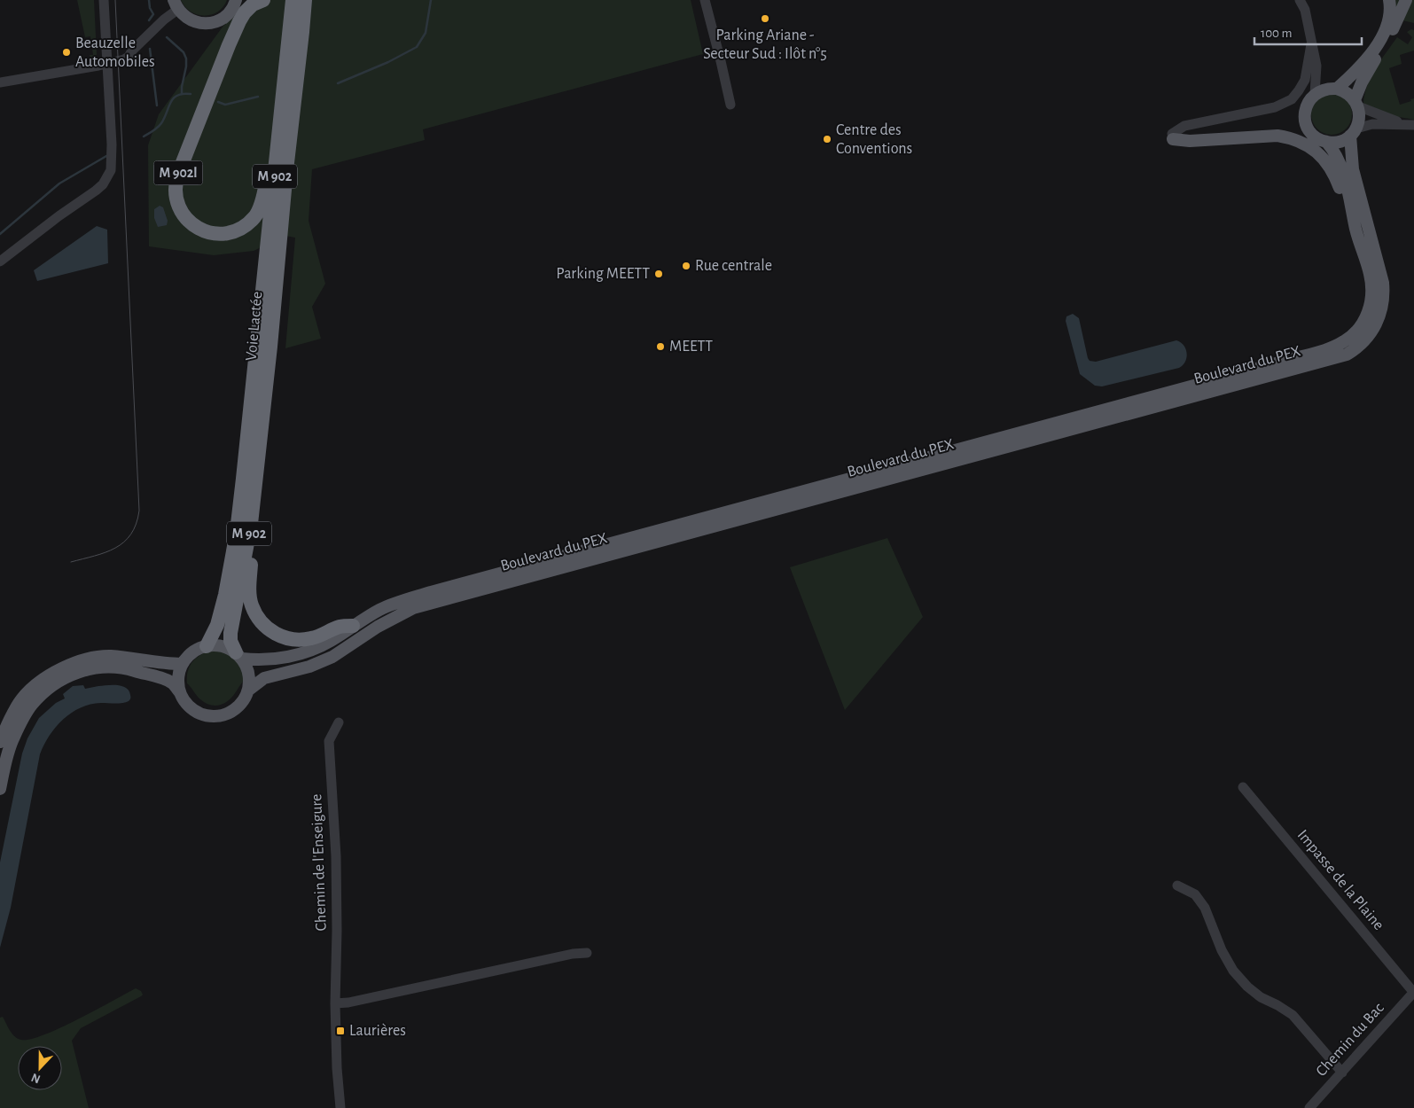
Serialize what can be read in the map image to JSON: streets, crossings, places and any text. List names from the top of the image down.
{
  "streets": {
    "highway": ["M 902l", "M 902", "Voie Lactée"],
    "main road": ["Boulevard du PEX"],
    "street": ["Chemin de l'Enseigure", "Impasse de la Plaine", "Chemin du Bac"]
  },
  "crossings": [
    ["M 902l", "Voie Lactée"],
    ["Voie Lactée", "Boulevard du PEX"],
    ["Impasse de la Plaine", "Chemin du Bac"]
  ],
  "places": {
    "other": [
      "Parking Ariane - Secteur Sud : Ilôt n°5",
      "Beauzelle Automobiles",
      "Centre des Conventions",
      "Rue centrale",
      "Parking MEETT",
      "MEETT"
    ],
    "transit": ["Laurières"]
  },
  "scale_bar": "100 m",
  "north": "bottom"
}
